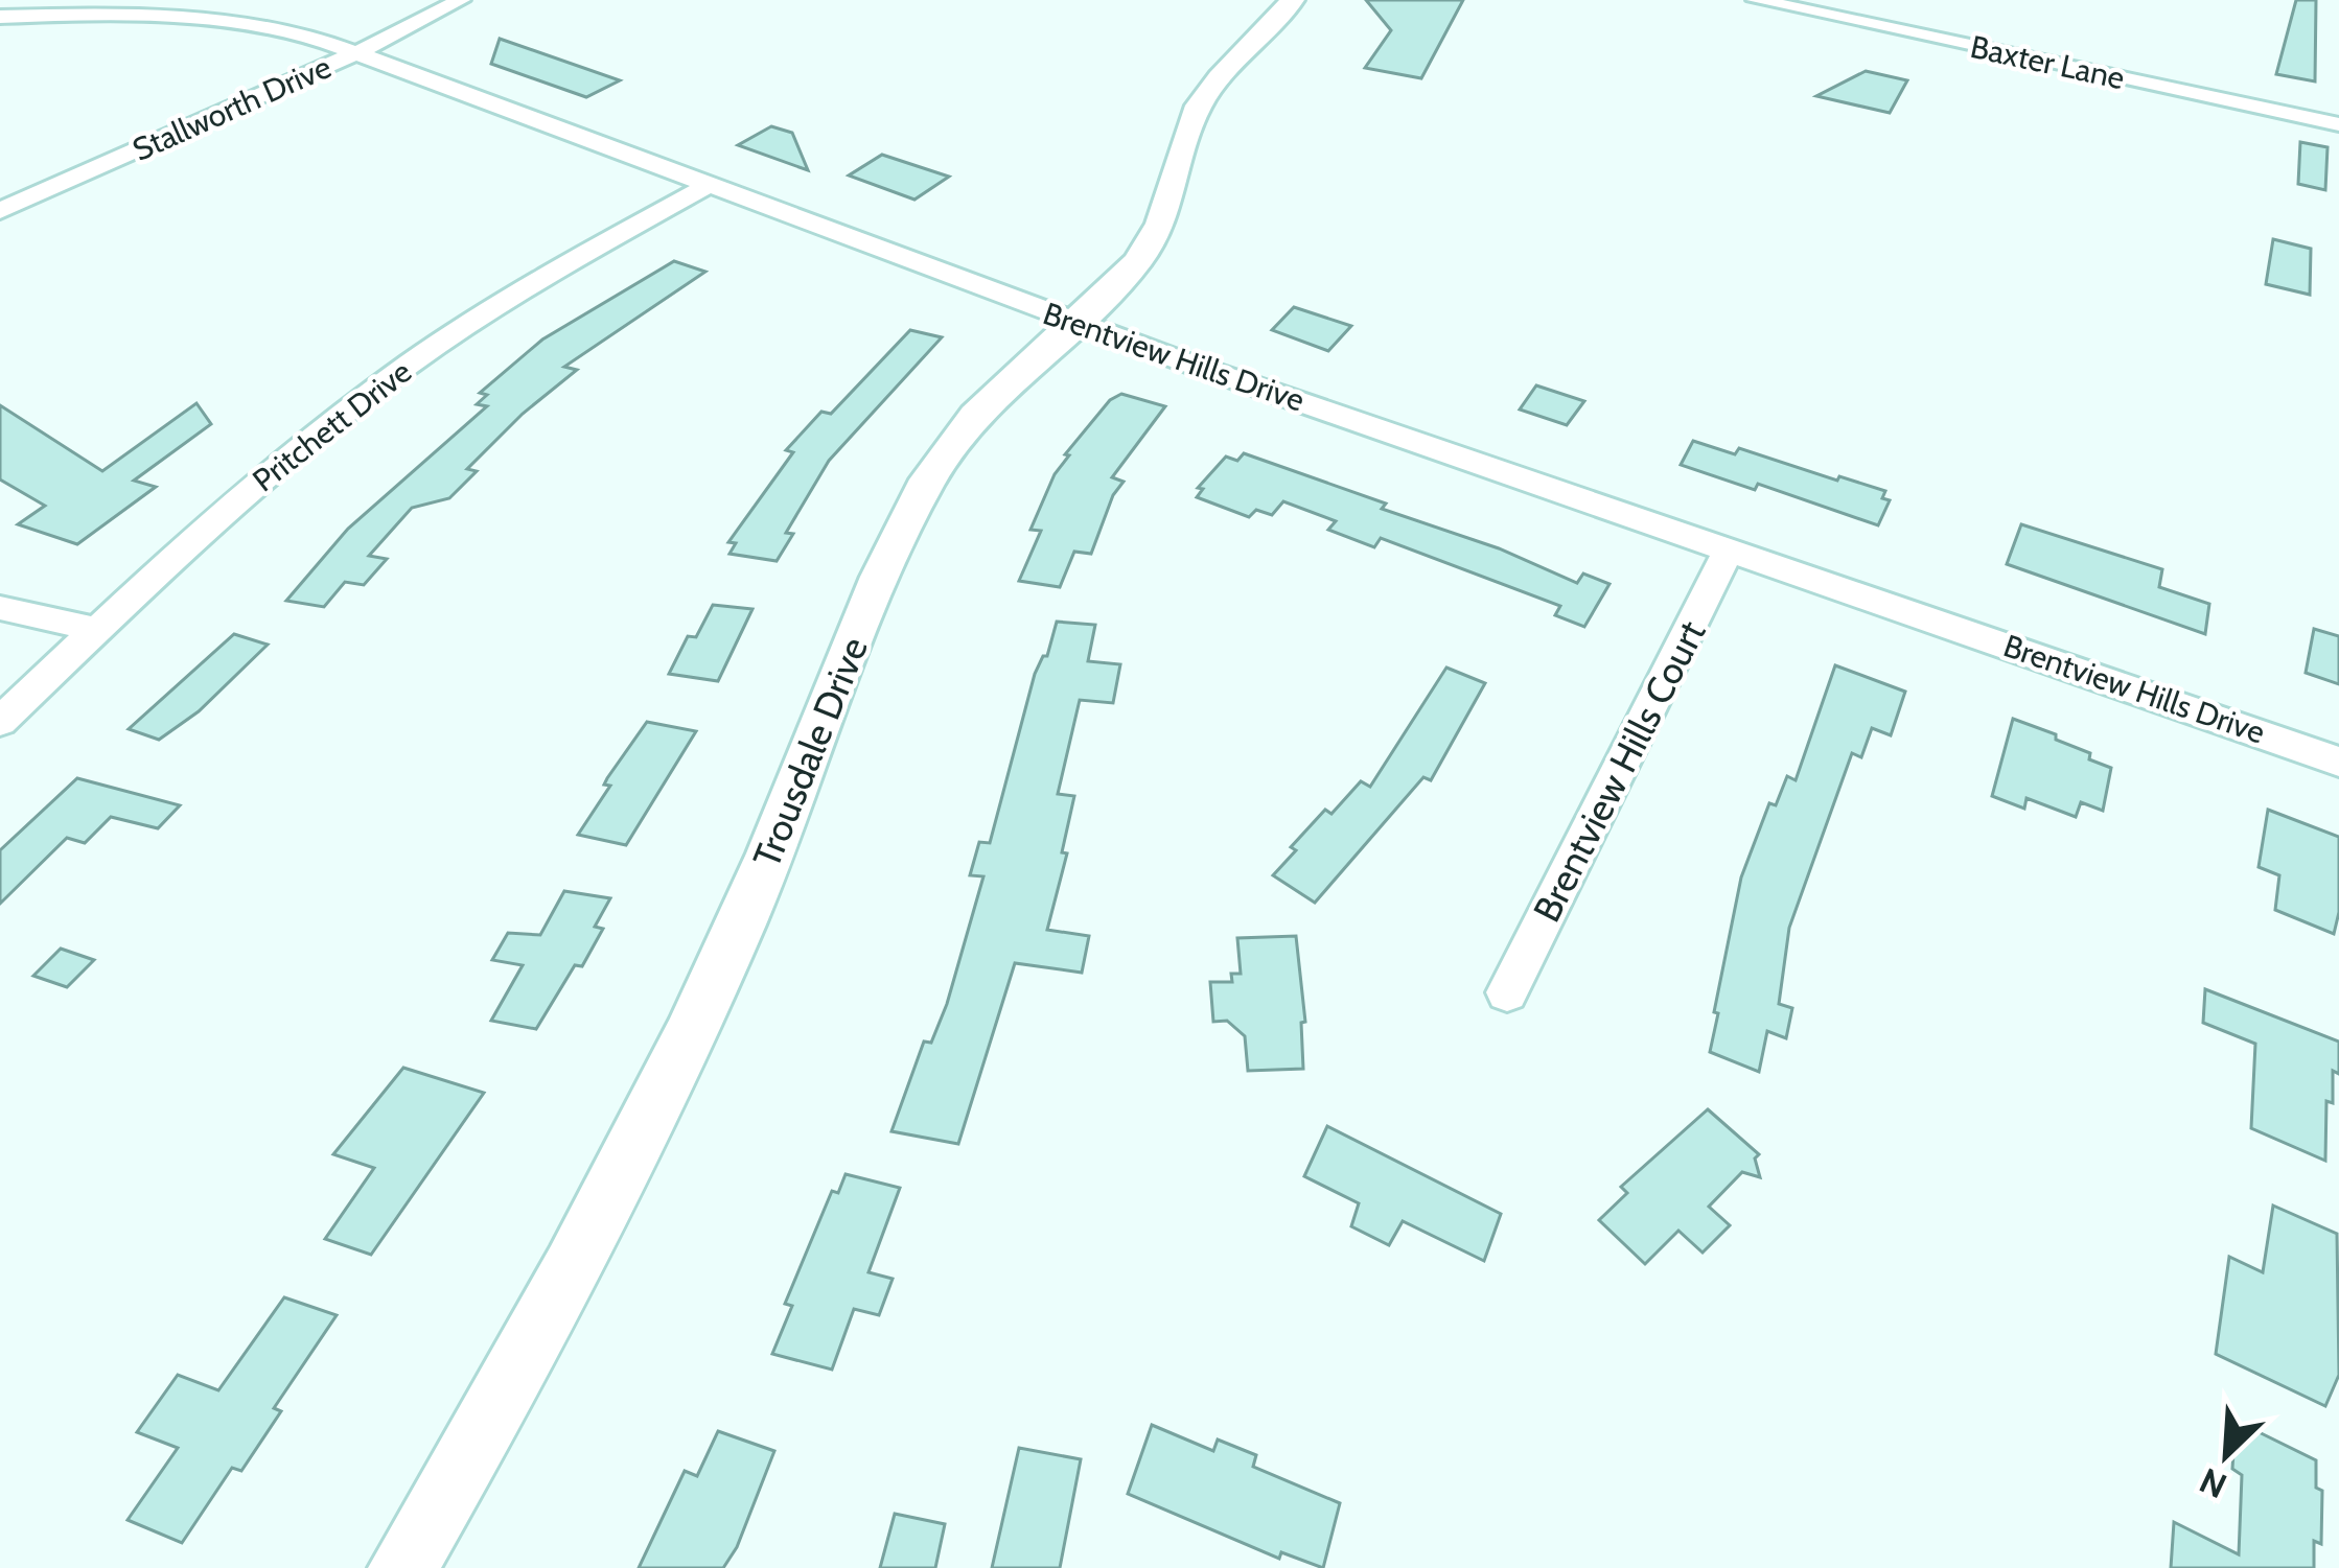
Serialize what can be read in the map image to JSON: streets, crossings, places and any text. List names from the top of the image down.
{
  "streets": {
    "street": [
      "Baxter Lane",
      "Stallworth Drive",
      "Brentview Hills Drive",
      "Pritchett Drive",
      "Trousdale Drive",
      "Brentview Hills Court"
    ]
  },
  "crossings": [
    ["Stallworth Drive", "Brentview Hills Drive"],
    ["Brentview Hills Drive", "Pritchett Drive"],
    ["Brentview Hills Drive", "Trousdale Drive"],
    ["Brentview Hills Drive", "Brentview Hills Court"]
  ],
  "north": "bottom left"
}
